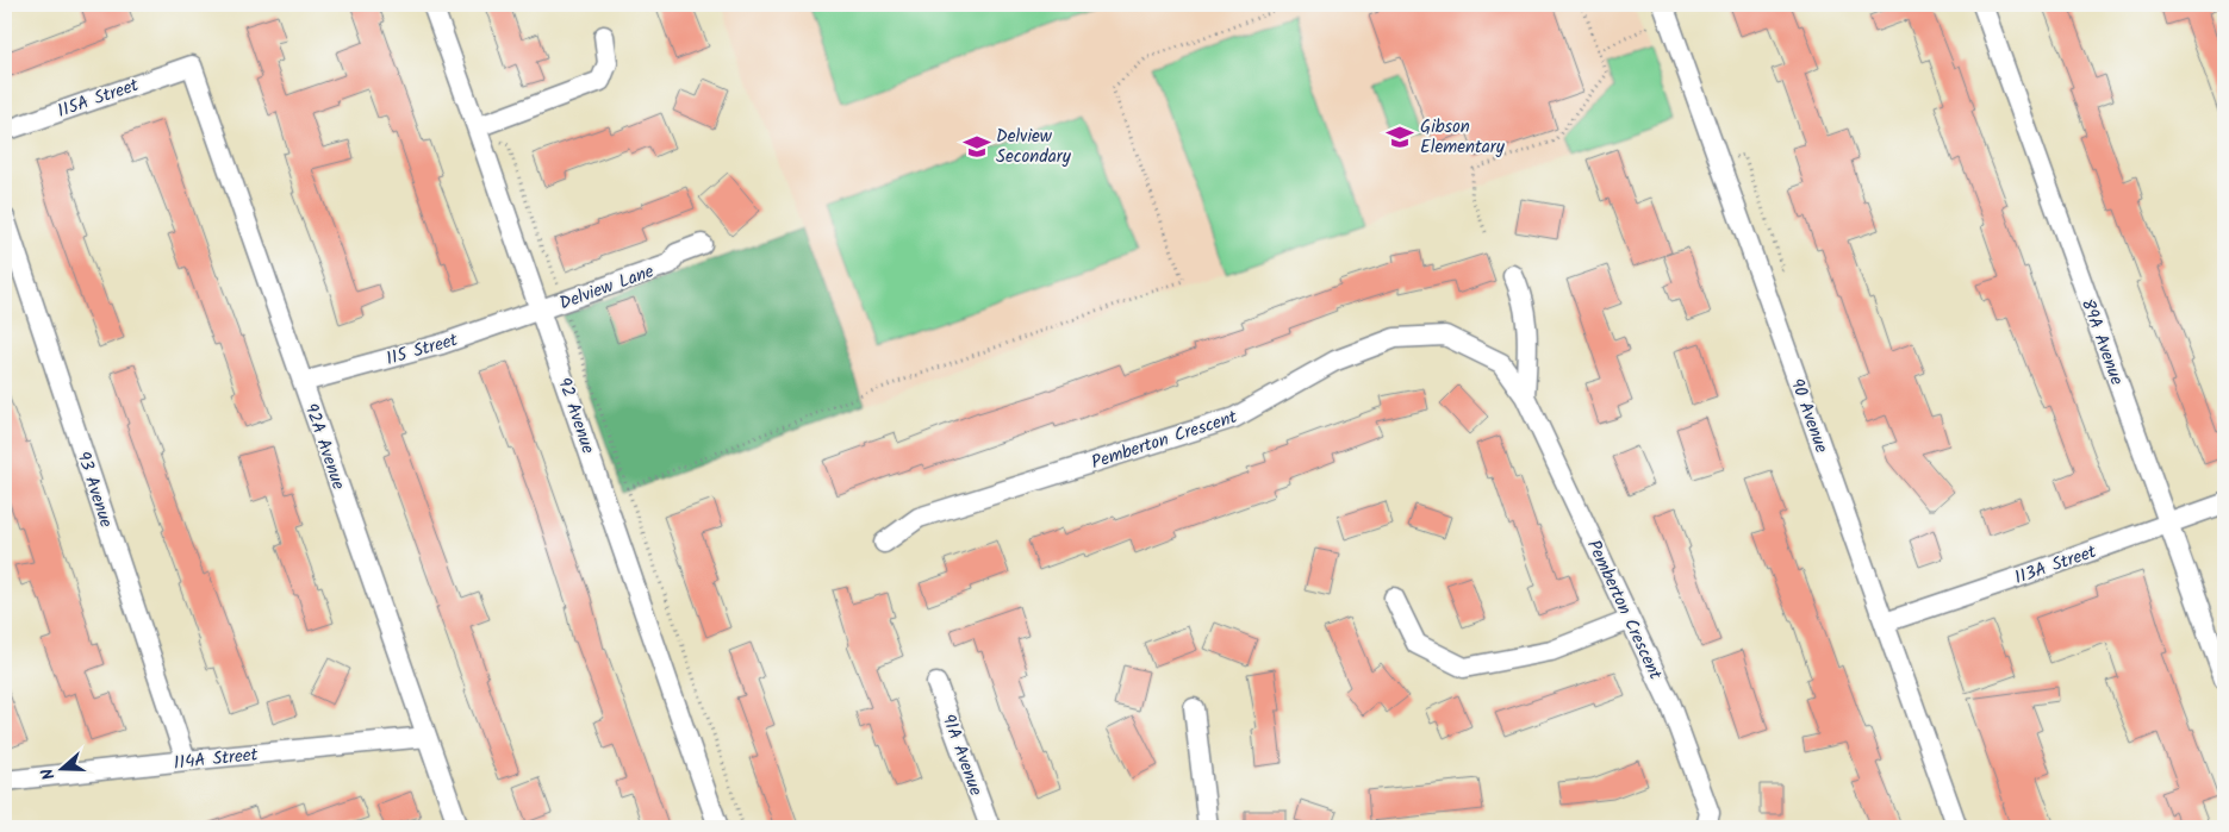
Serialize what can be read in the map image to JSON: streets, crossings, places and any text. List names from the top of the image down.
{
  "streets": {
    "street": [
      "115A Street",
      "Delview Lane",
      "89A Avenue",
      "115 Street",
      "92 Avenue",
      "90 Avenue",
      "Pemberton Crescent",
      "92A Avenue",
      "93 Avenue",
      "113A Street",
      "91A Avenue",
      "114A Street"
    ]
  },
  "crossings": [
    ["115A Street", "92A Avenue"],
    ["Delview Lane", "115 Street"],
    ["Delview Lane", "92 Avenue"],
    ["89A Avenue", "113A Street"],
    ["115 Street", "92 Avenue"],
    ["115 Street", "92A Avenue"],
    ["90 Avenue", "113A Street"],
    ["92A Avenue", "114A Street"],
    ["93 Avenue", "114A Street"]
  ],
  "places": {
    "school or university": ["Gibson Elementary", "Delview Secondary"]
  },
  "north": "left"
}
